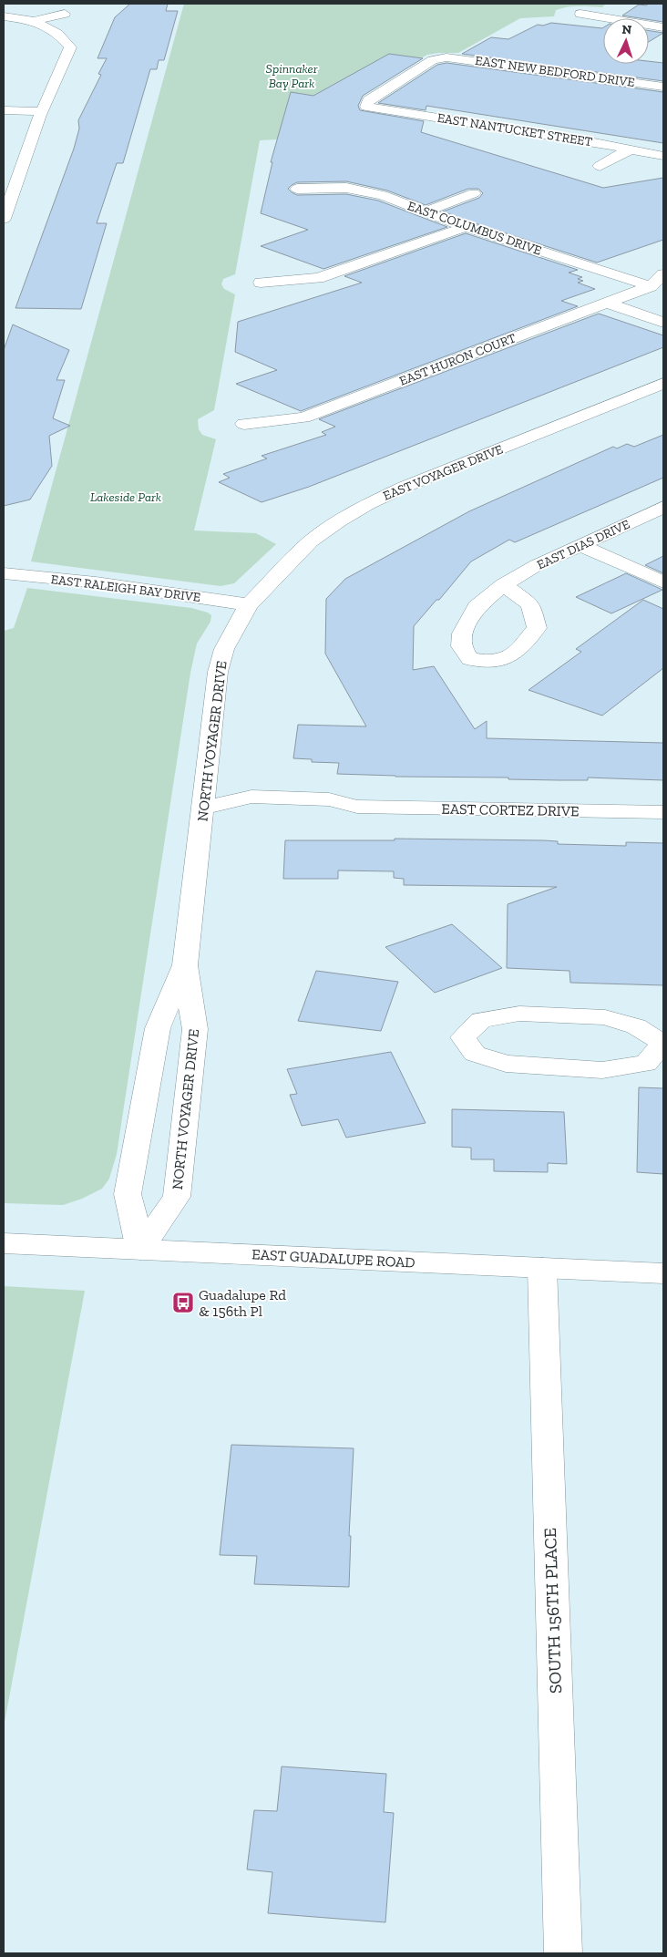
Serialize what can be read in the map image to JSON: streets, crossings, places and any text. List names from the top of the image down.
{
  "streets": {
    "street": [
      "EAST NEW BEDFORD DRIVE",
      "EAST NANTUCKET STREET",
      "EAST COLUMBUS DRIVE",
      "EAST HURON COURT",
      "EAST VOYAGER DRIVE",
      "EAST DIAS DRIVE",
      "EAST RALEIGH BAY DRIVE",
      "NORTH VOYAGER DRIVE",
      "EAST CORTEZ DRIVE",
      "EAST GUADALUPE ROAD",
      "SOUTH 156TH PLACE"
    ]
  },
  "crossings": [
    ["EAST NEW BEDFORD DRIVE", "EAST NANTUCKET STREET"],
    ["EAST COLUMBUS DRIVE", "EAST HURON COURT"],
    ["EAST VOYAGER DRIVE", "EAST RALEIGH BAY DRIVE"],
    ["EAST VOYAGER DRIVE", "NORTH VOYAGER DRIVE"],
    ["EAST RALEIGH BAY DRIVE", "NORTH VOYAGER DRIVE"],
    ["NORTH VOYAGER DRIVE", "EAST CORTEZ DRIVE"],
    ["NORTH VOYAGER DRIVE", "EAST GUADALUPE ROAD"],
    ["EAST GUADALUPE ROAD", "SOUTH 156TH PLACE"]
  ],
  "parks": ["Spinnaker Bay Park", "Lakeside Park"],
  "places": {
    "bus stop": ["Guadalupe Rd & 156th Pl"]
  },
  "north": "top"
}
